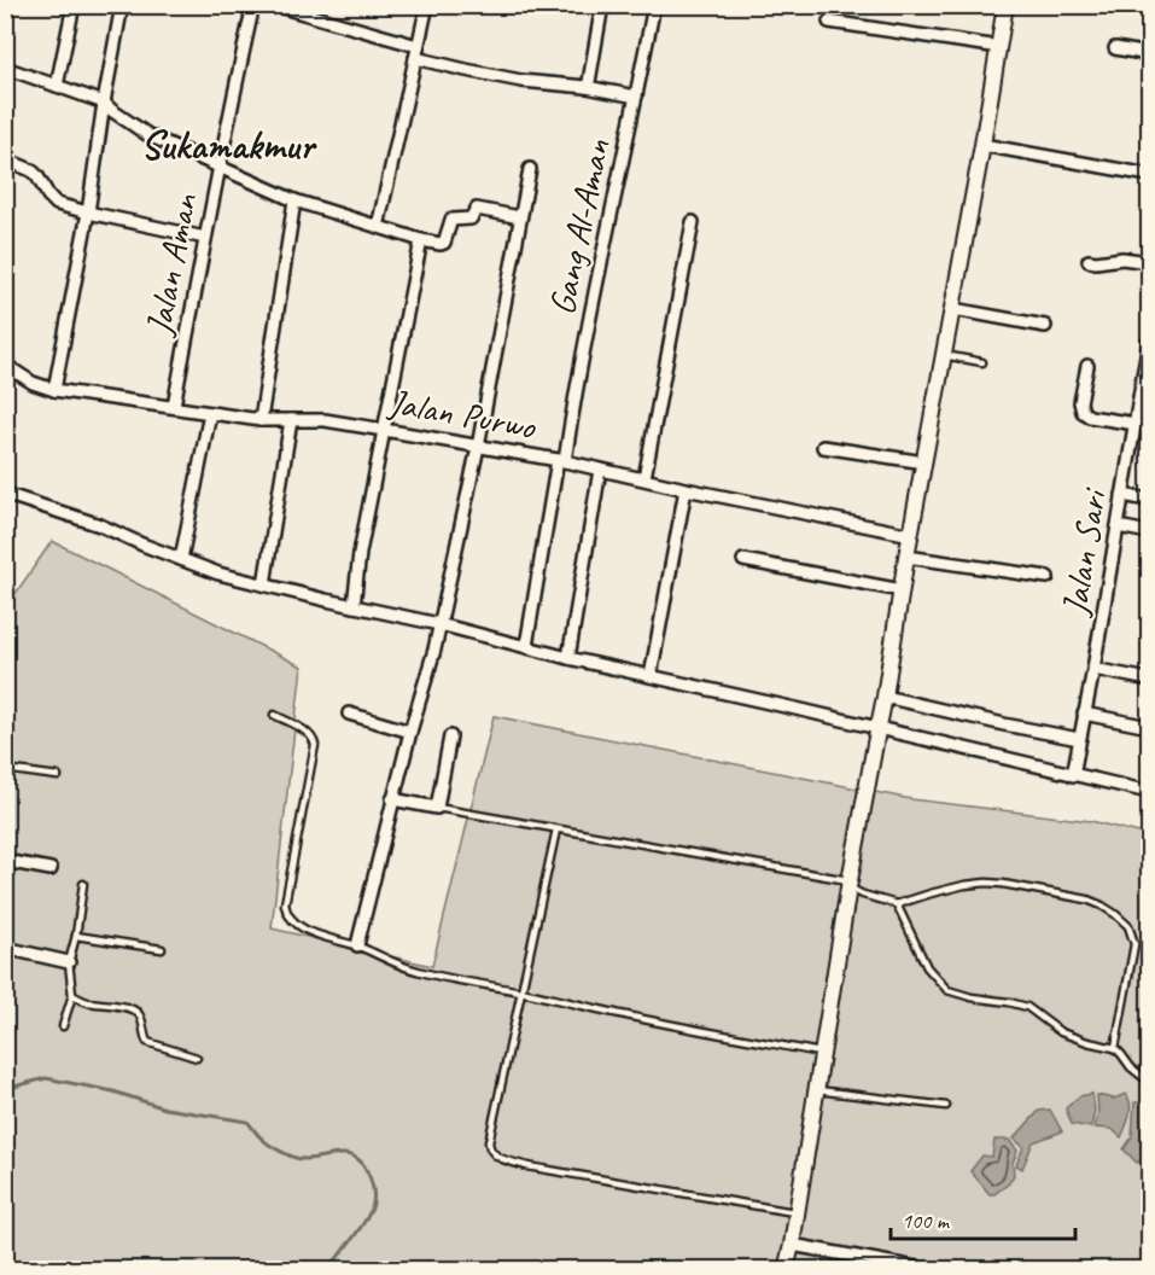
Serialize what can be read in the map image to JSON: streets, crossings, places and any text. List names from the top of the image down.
{
  "streets": {
    "street": [
      "Gang Al-Aman",
      "Jalan Aman",
      "Jalan Purwo",
      "Jalan Sari"
    ]
  },
  "crossings": [
    ["Gang Al-Aman", "Jalan Purwo"],
    ["Jalan Aman", "Jalan Purwo"]
  ],
  "districts": ["Sukamakmur"],
  "scale_bar": "100 m"
}
